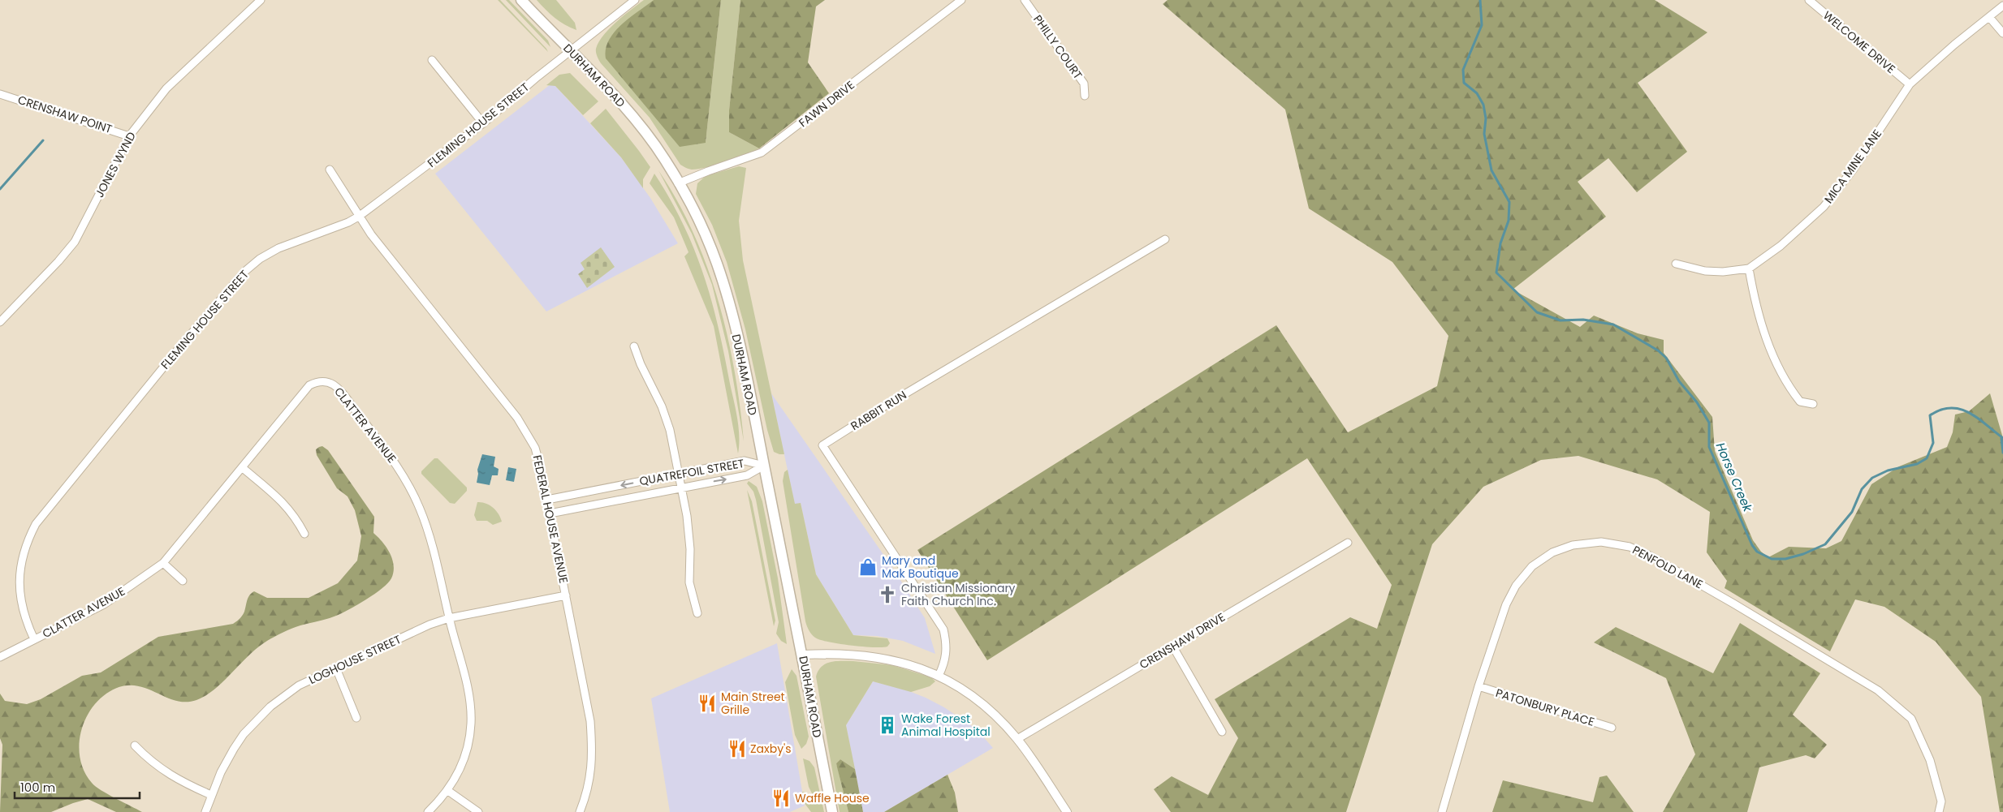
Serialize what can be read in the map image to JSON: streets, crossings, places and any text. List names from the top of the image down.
{
  "streets": {
    "main road": ["DURHAM ROAD"],
    "street": [
      "WELCOME DRIVE",
      "PHILLY COURT",
      "FAWN DRIVE",
      "CRENSHAW POINT",
      "FLEMING HOUSE STREET",
      "JONES WYND",
      "MICA MINE LANE",
      "RABBIT RUN",
      "CLATTER AVENUE",
      "QUATREFOIL STREET",
      "FEDERAL HOUSE AVENUE",
      "PENFOLD LANE",
      "CRENSHAW DRIVE",
      "LOGHOUSE STREET",
      "PATONBURY PLACE"
    ]
  },
  "crossings": [
    ["WELCOME DRIVE", "MICA MINE LANE"],
    ["DURHAM ROAD", "FAWN DRIVE"],
    ["DURHAM ROAD", "FLEMING HOUSE STREET"],
    ["DURHAM ROAD", "QUATREFOIL STREET"],
    ["CRENSHAW POINT", "JONES WYND"],
    ["FLEMING HOUSE STREET", "CLATTER AVENUE"],
    ["FLEMING HOUSE STREET", "FEDERAL HOUSE AVENUE"],
    ["CLATTER AVENUE", "LOGHOUSE STREET"],
    ["QUATREFOIL STREET", "FEDERAL HOUSE AVENUE"],
    ["FEDERAL HOUSE AVENUE", "LOGHOUSE STREET"],
    ["PENFOLD LANE", "PATONBURY PLACE"]
  ],
  "water": ["Horse Creek"],
  "places": {
    "shop": ["Mary and Mak Boutique"],
    "church": ["Christian Missionary Faith Church Inc."],
    "restaurant": ["Main Street Grille", "Zaxby's", "Waffle House"],
    "building": ["Wake Forest Animal Hospital"]
  },
  "scale_bar": "100 m"
}
